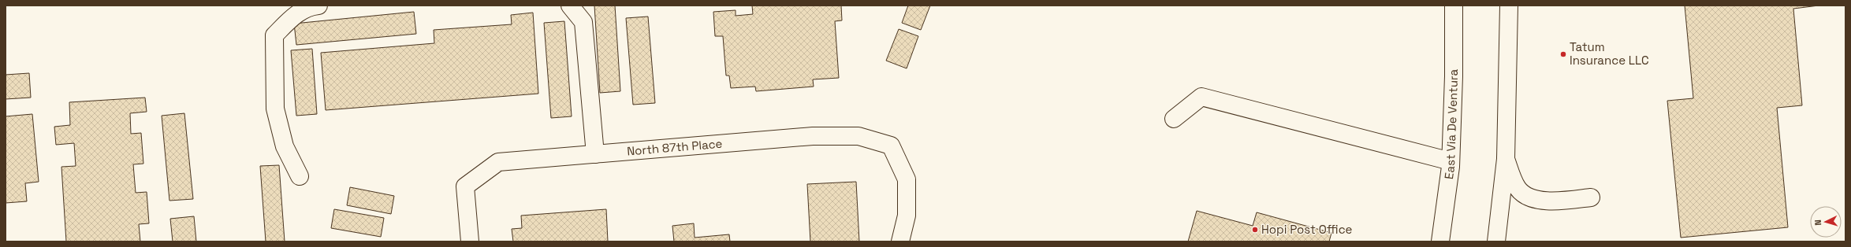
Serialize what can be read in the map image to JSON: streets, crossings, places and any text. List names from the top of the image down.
{
  "streets": {
    "street": ["East Via De Ventura", "North 87th Place"]
  },
  "places": ["Tatum Insurance LLC", "Hopi Post Office"],
  "north": "left"
}
